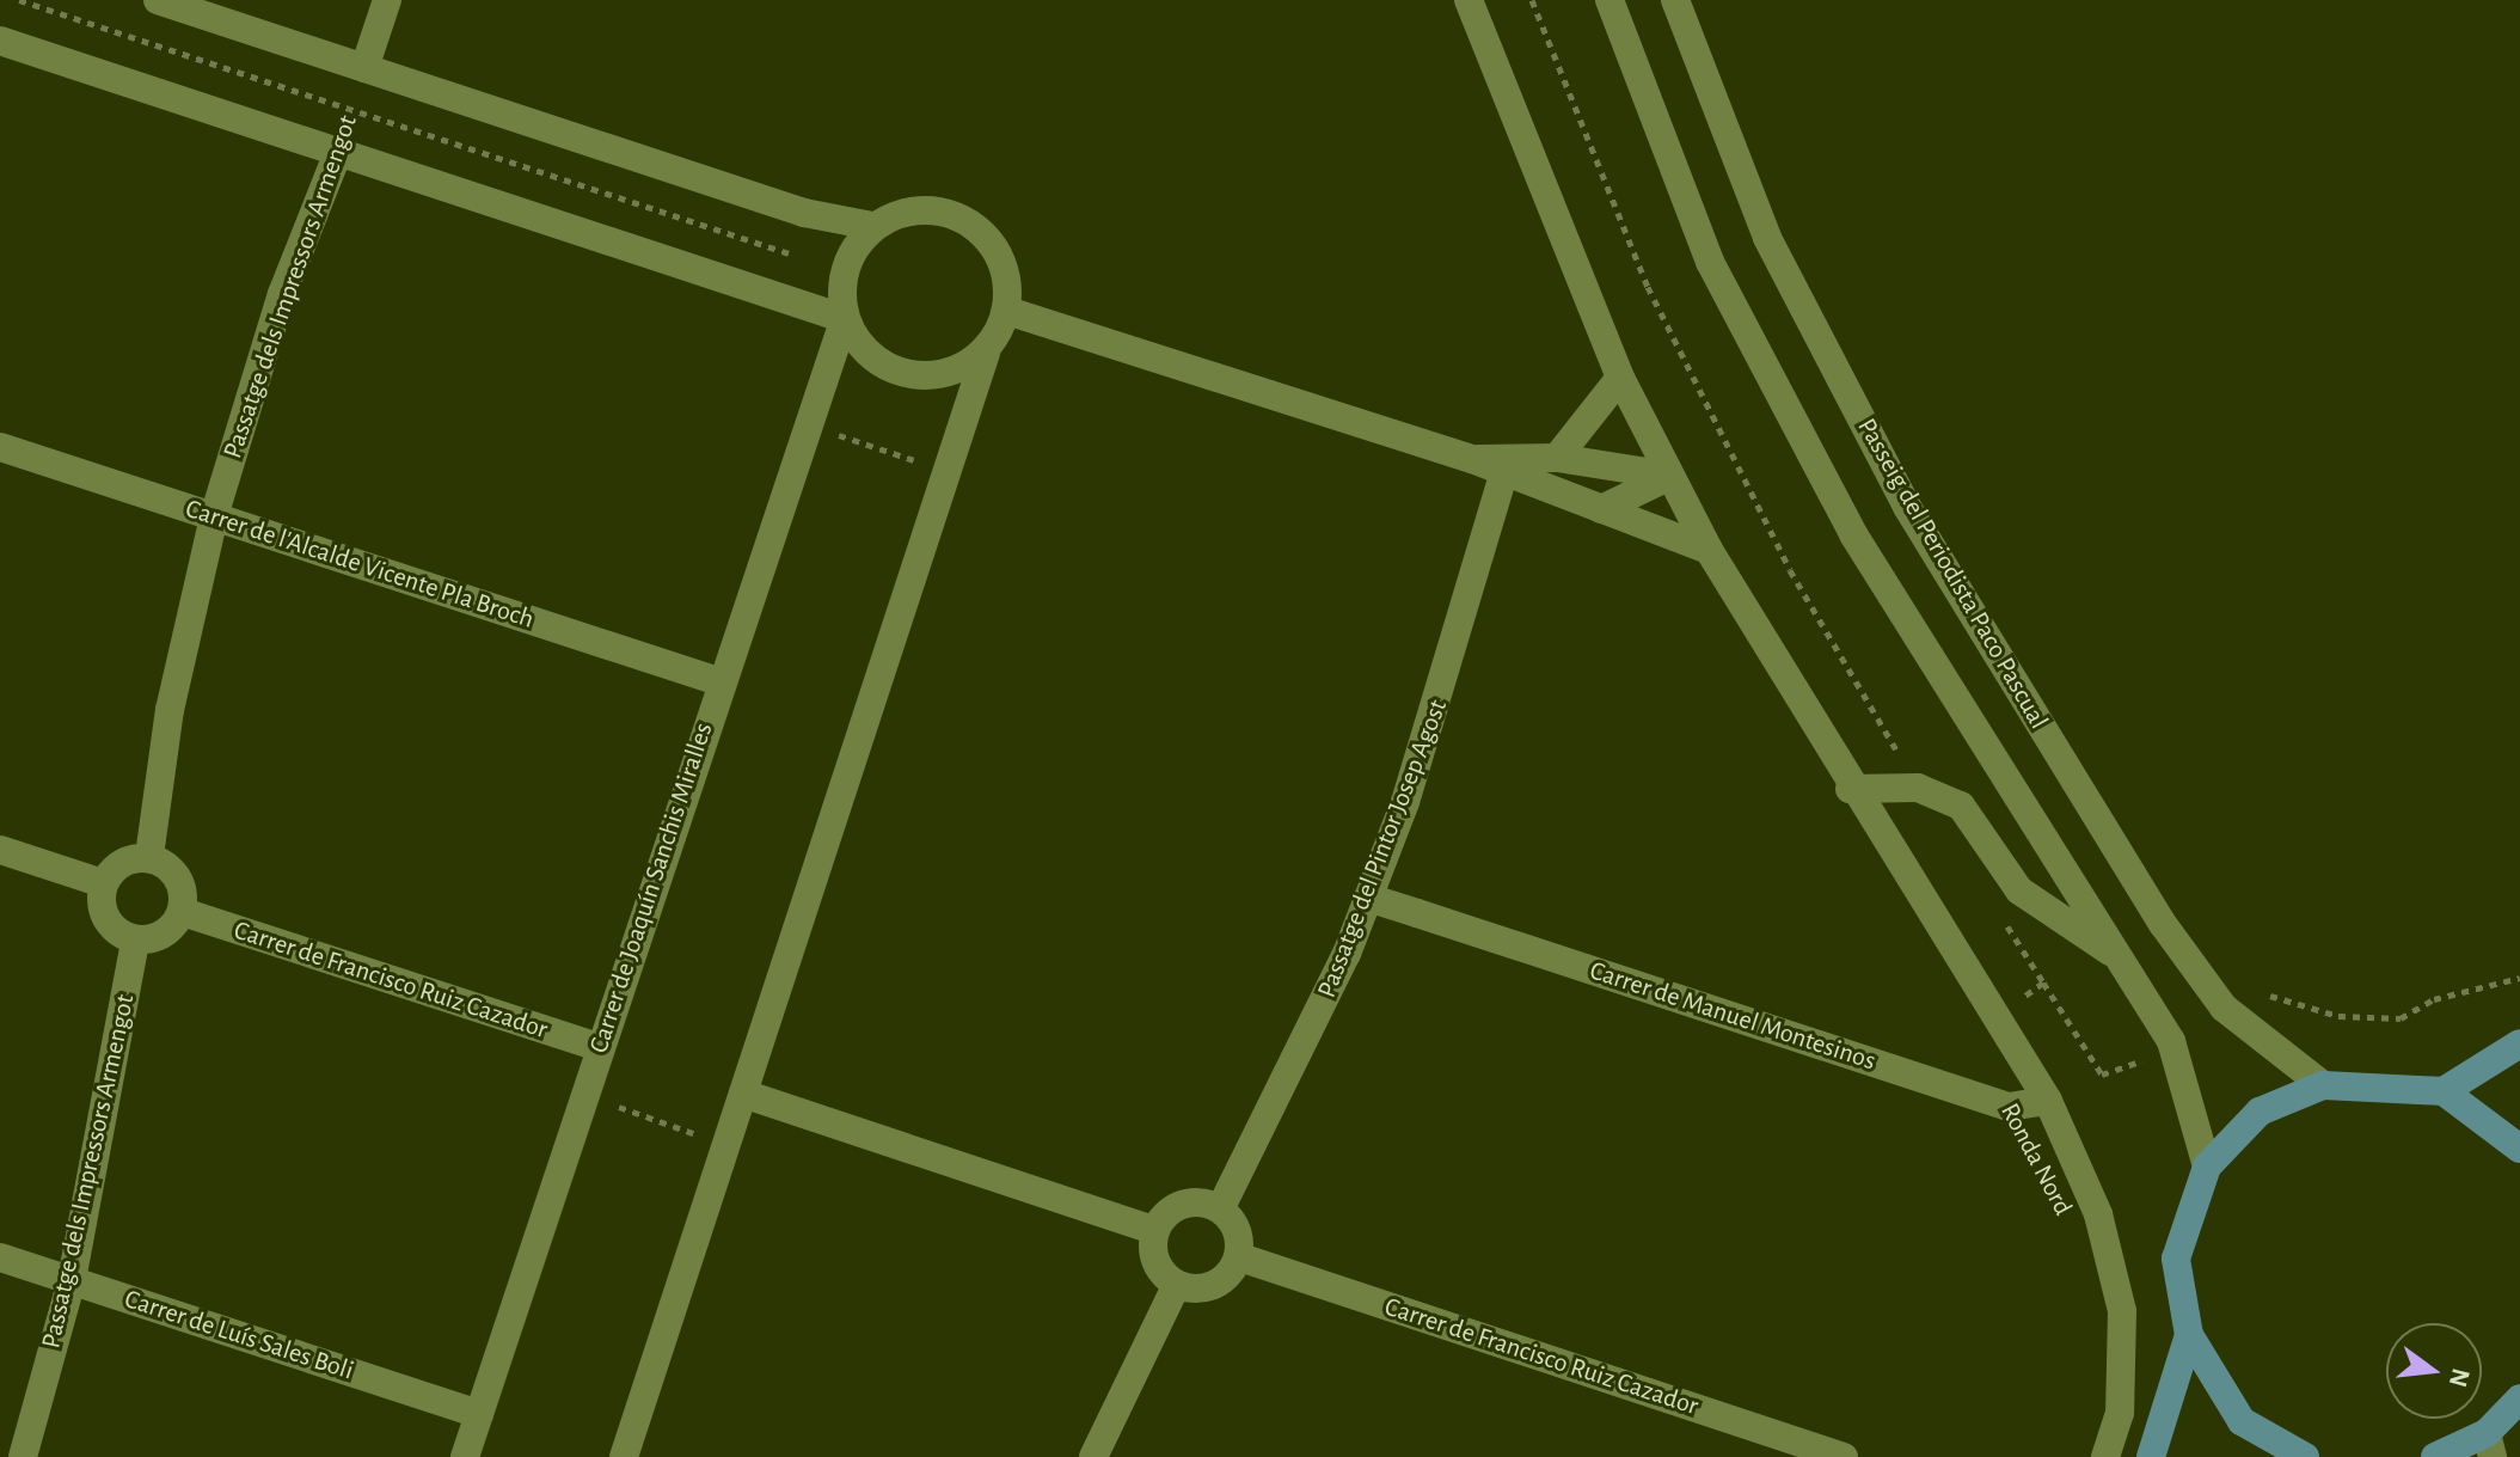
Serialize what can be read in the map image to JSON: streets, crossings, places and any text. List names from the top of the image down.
{
  "streets": {
    "street": [
      "Passatge dels Impressors Armengot",
      "Carrer de l'Alcalde Vicente Pla Broch",
      "Passeig del Periodista Paco Pascual",
      "Passatge del Pintor Josep Agost",
      "Carrer de Joaquín Sanchis Miralles",
      "Carrer de Francisco Ruiz Cazador",
      "Carrer de Manuel Montesinos",
      "Carrer de Luís Sales Boli"
    ]
  },
  "crossings": [
    ["Passatge dels Impressors Armengot", "Carrer de l'Alcalde Vicente Pla Broch"],
    ["Passatge dels Impressors Armengot", "Carrer de Francisco Ruiz Cazador"],
    ["Passatge dels Impressors Armengot", "Carrer de Luís Sales Boli"],
    ["Carrer de l'Alcalde Vicente Pla Broch", "Carrer de Joaquín Sanchis Miralles"],
    ["Passatge del Pintor Josep Agost", "Carrer de Francisco Ruiz Cazador"],
    ["Passatge del Pintor Josep Agost", "Carrer de Manuel Montesinos"],
    ["Carrer de Joaquín Sanchis Miralles", "Carrer de Francisco Ruiz Cazador"],
    ["Carrer de Joaquín Sanchis Miralles", "Carrer de Luís Sales Boli"]
  ],
  "north": "right"
}
